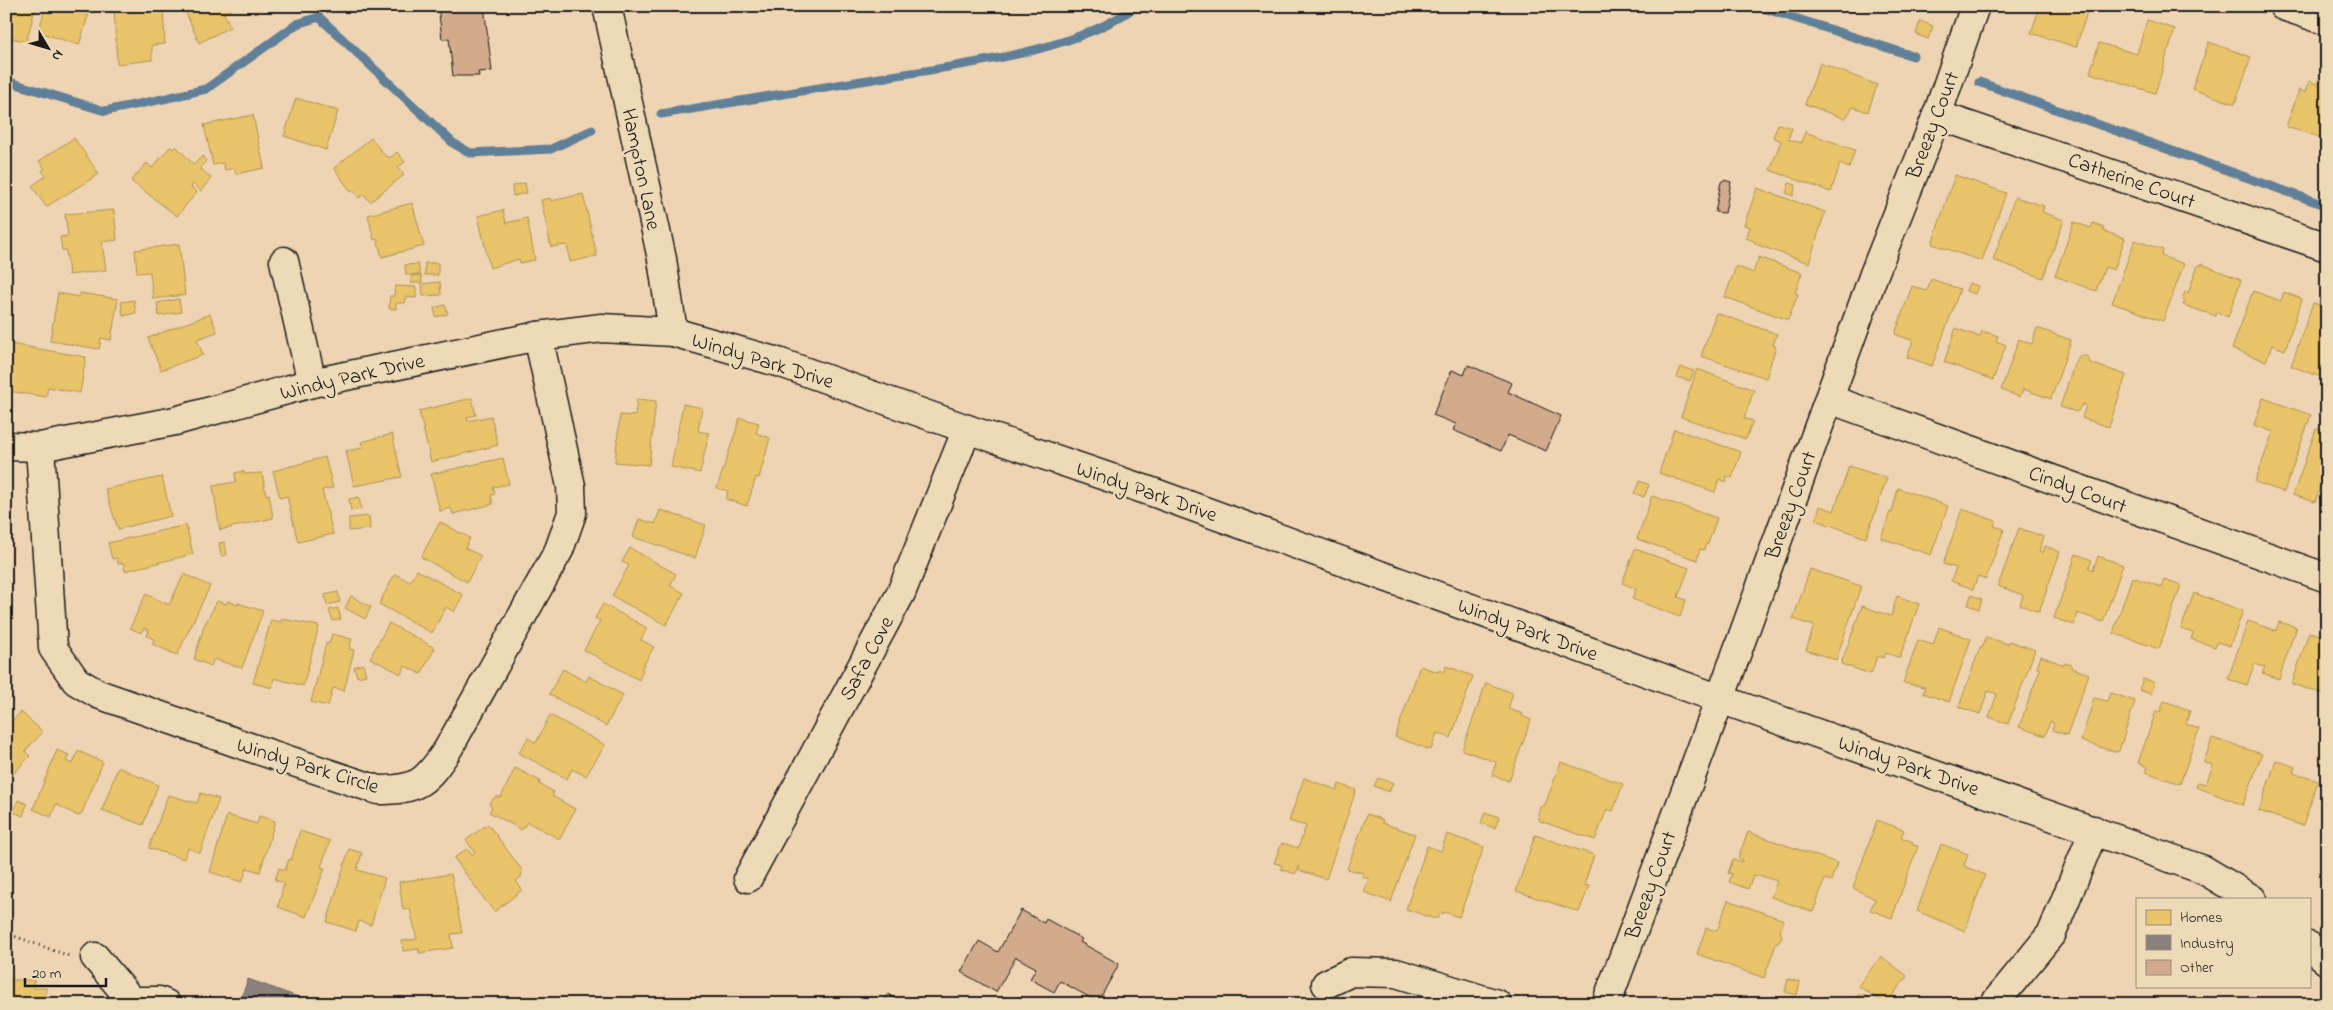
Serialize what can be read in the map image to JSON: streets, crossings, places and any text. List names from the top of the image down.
{
  "streets": {
    "street": [
      "Breezy Court",
      "Hampton Lane",
      "Catherine Court",
      "Windy Park Drive",
      "Cindy Court",
      "Safa Cove",
      "Windy Park Circle"
    ]
  },
  "crossings": [
    ["Breezy Court", "Catherine Court"],
    ["Breezy Court", "Windy Park Drive"],
    ["Breezy Court", "Cindy Court"],
    ["Hampton Lane", "Windy Park Drive"],
    ["Windy Park Drive", "Safa Cove"],
    ["Windy Park Drive", "Windy Park Circle"]
  ],
  "legend": ["Homes", "Industry", "Other"],
  "scale_bar": "20 m",
  "north": "bottom right"
}
